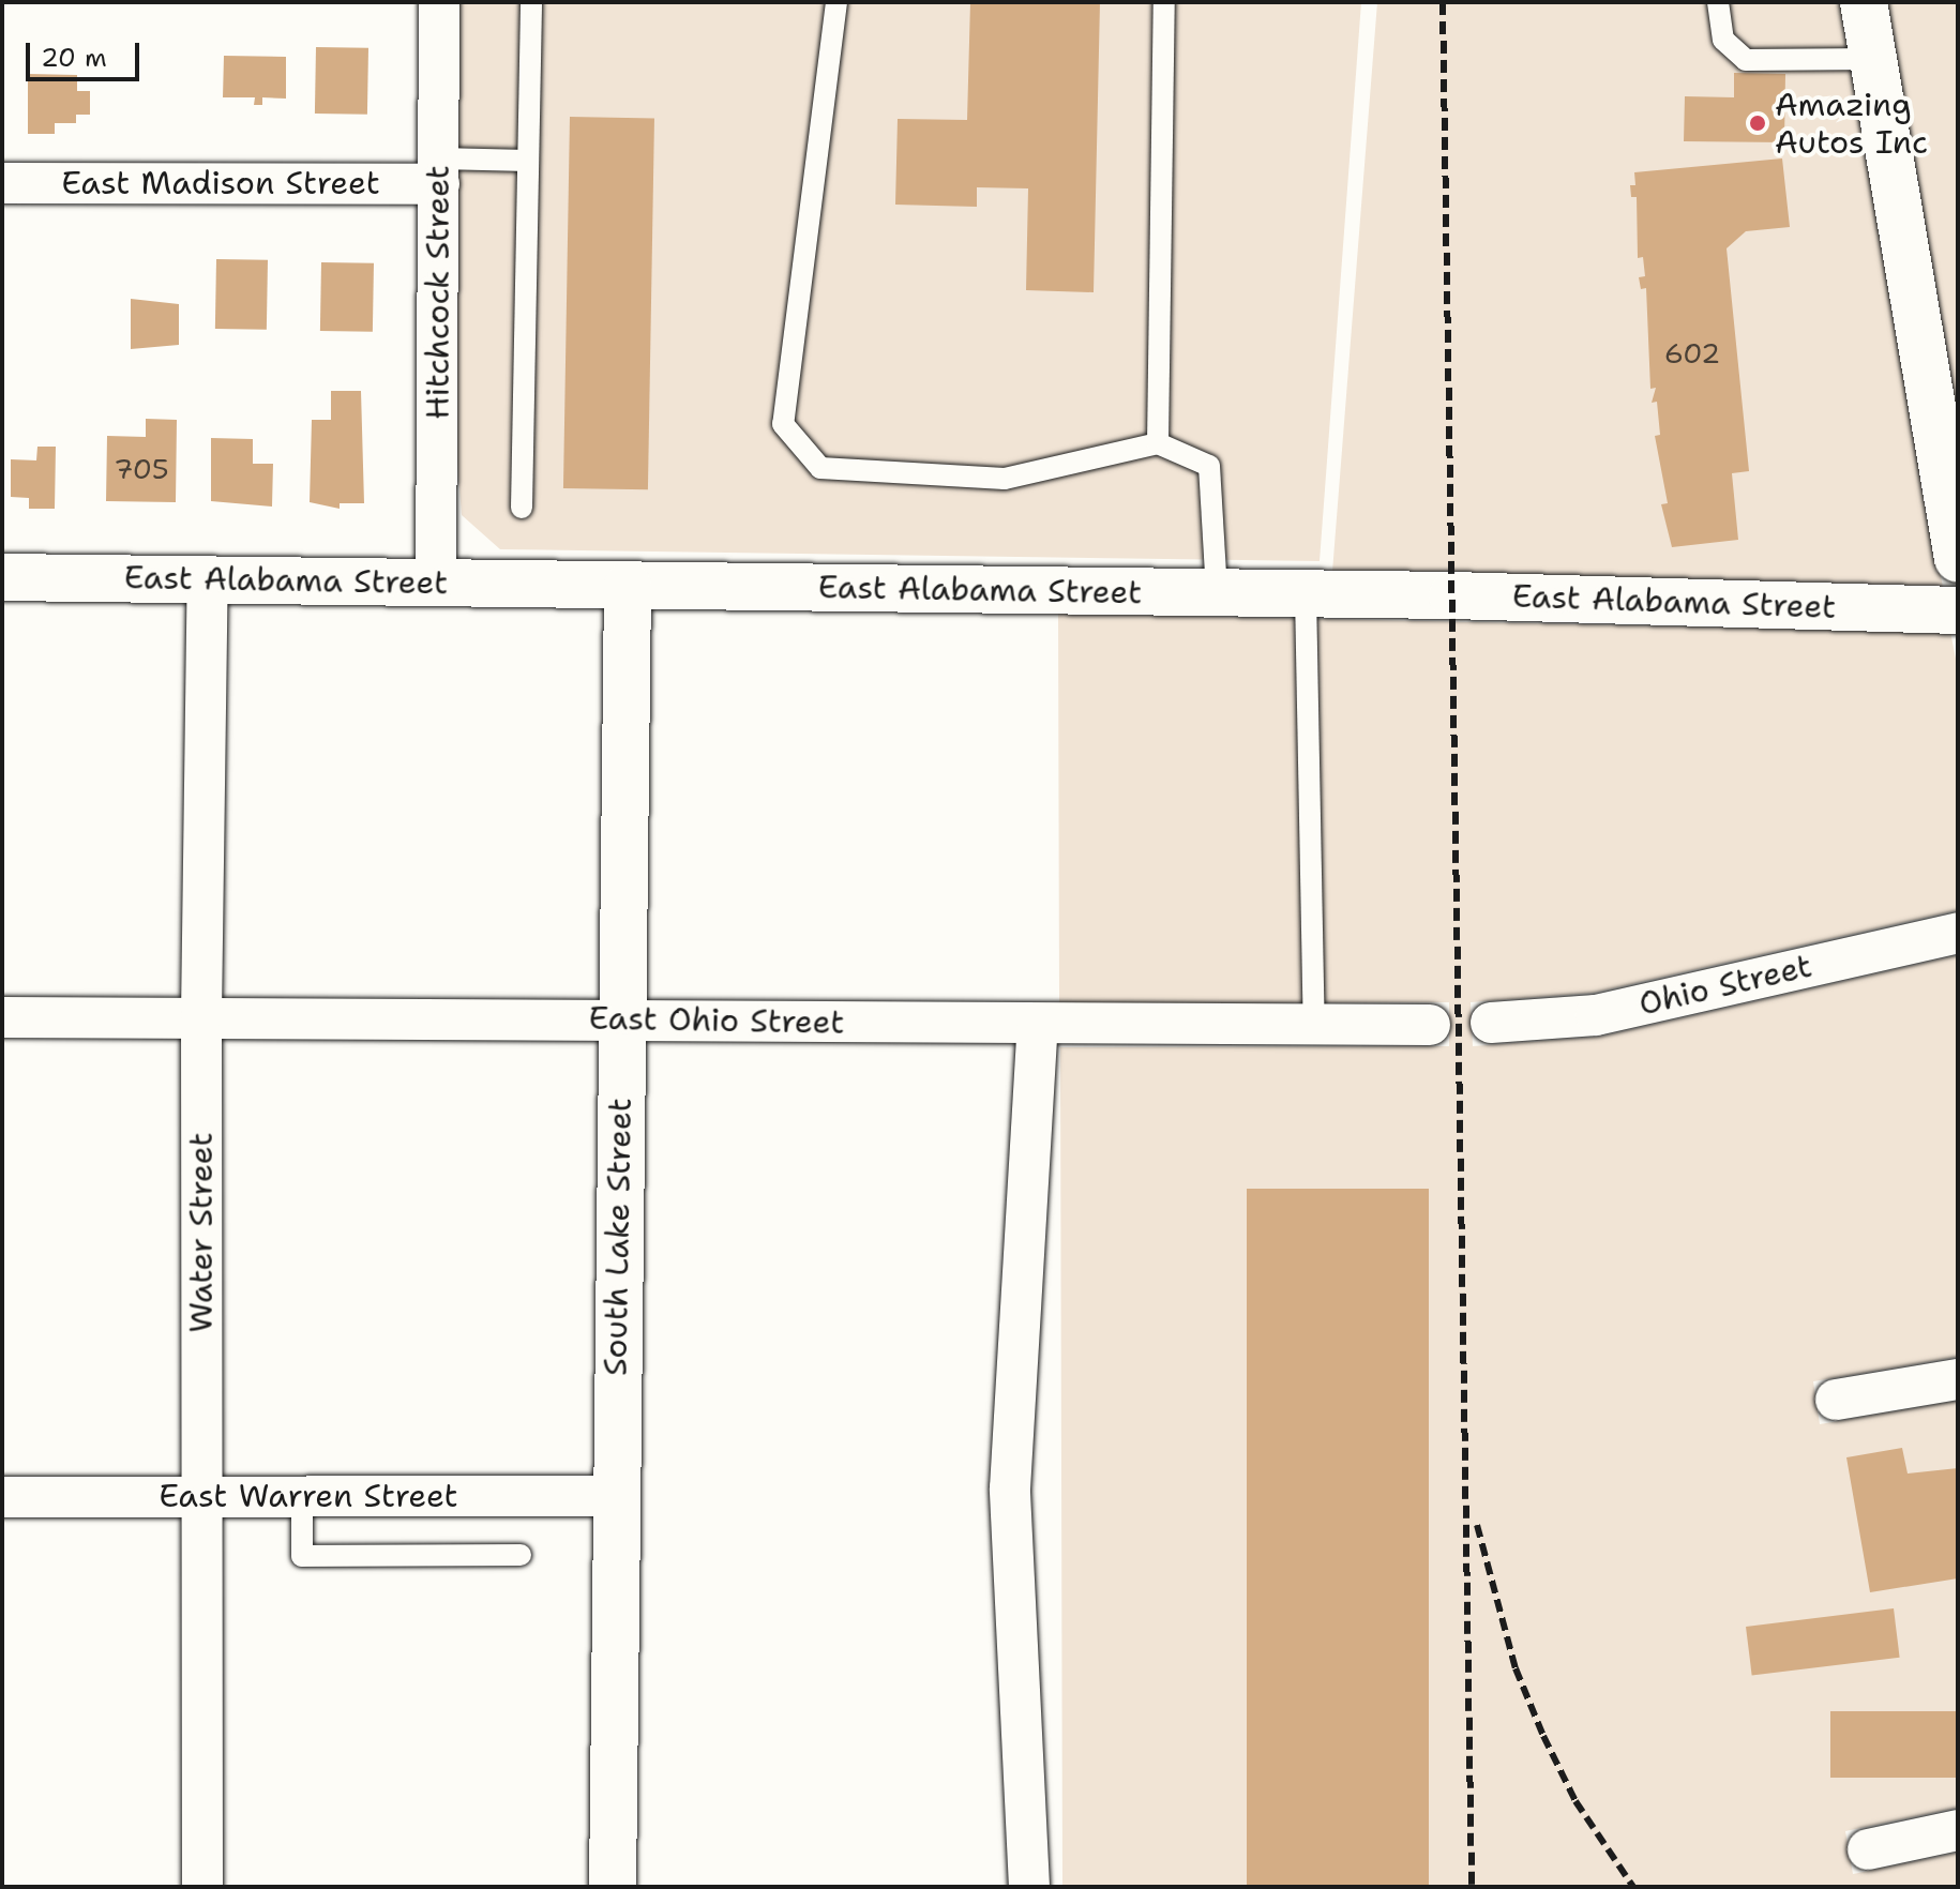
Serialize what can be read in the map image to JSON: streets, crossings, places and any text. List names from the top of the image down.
{
  "streets": {
    "street": [
      "East Madison Street",
      "Hitchcock Street",
      "East Alabama Street",
      "Ohio Street",
      "East Ohio Street",
      "Water Street",
      "South Lake Street",
      "East Warren Street"
    ]
  },
  "crossings": [
    ["East Madison Street", "Hitchcock Street"],
    ["Hitchcock Street", "East Alabama Street"],
    ["East Alabama Street", "Water Street"],
    ["East Alabama Street", "South Lake Street"],
    ["East Ohio Street", "Water Street"],
    ["East Ohio Street", "South Lake Street"],
    ["Water Street", "East Warren Street"],
    ["South Lake Street", "East Warren Street"]
  ],
  "places": ["Amazing Autos Inc"],
  "house_numbers": ["602", "705"],
  "scale_bar": "20 m"
}
